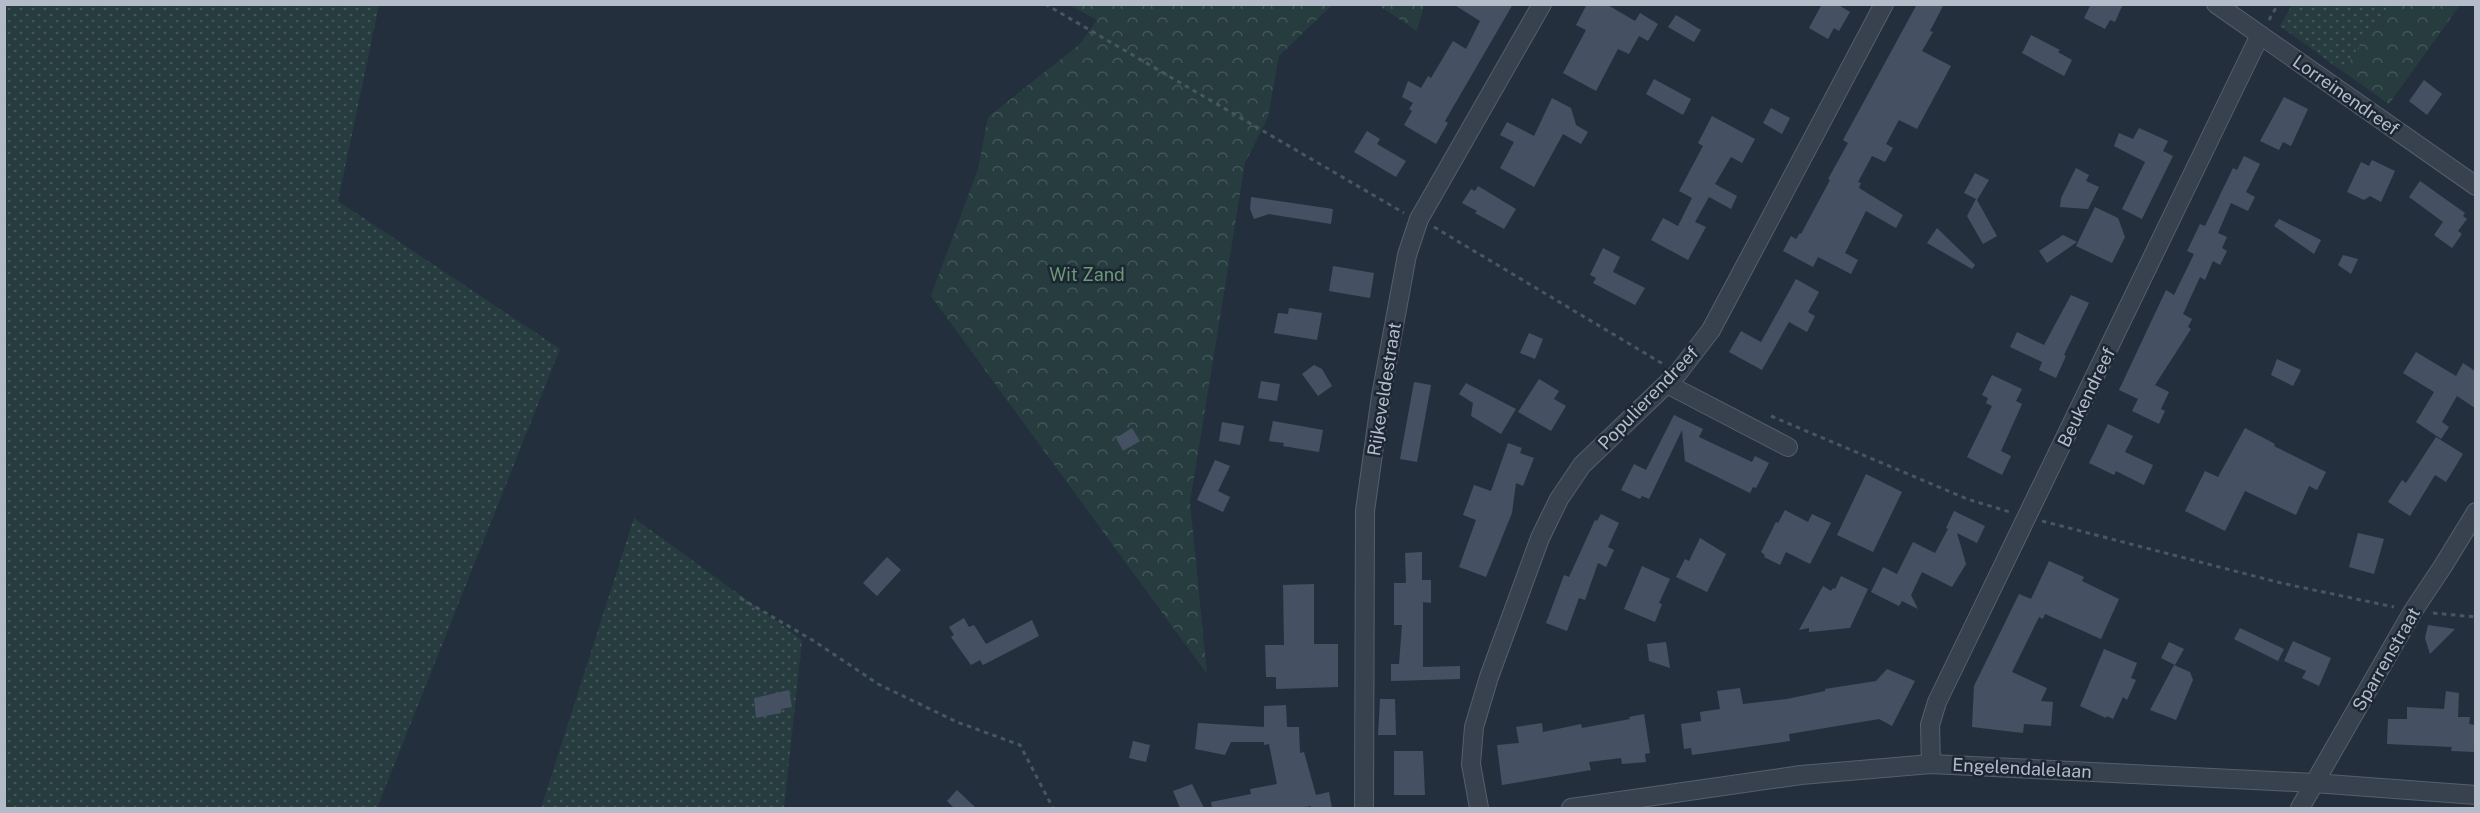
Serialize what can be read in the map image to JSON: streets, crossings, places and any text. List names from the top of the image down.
{
  "streets": {
    "street": [
      "Lorreinendreef",
      "Rijkeveldestraat",
      "Beukendreef",
      "Populierendreef",
      "Sparrenstraat",
      "Engelendalelaan"
    ]
  },
  "crossings": [
    ["Lorreinendreef", "Beukendreef"],
    ["Beukendreef", "Engelendalelaan"],
    ["Sparrenstraat", "Engelendalelaan"]
  ],
  "parks": ["Wit Zand"]
}
